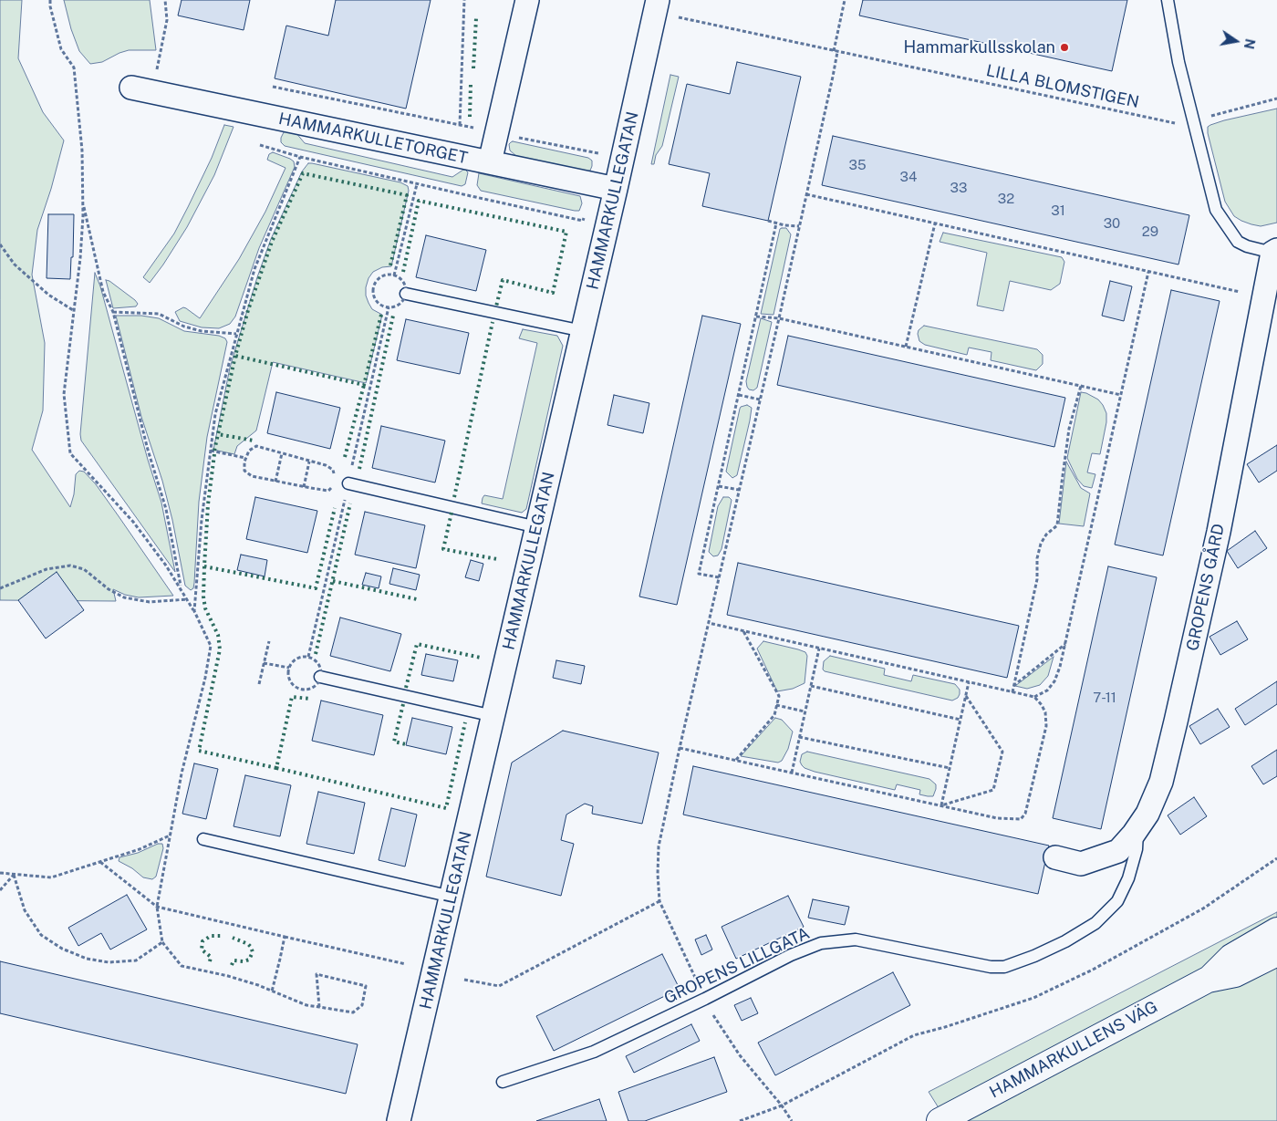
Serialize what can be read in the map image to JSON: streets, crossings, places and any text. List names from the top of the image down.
{
  "streets": {
    "street": [
      "HAMMARKULLETORGET",
      "HAMMARKULLEGATAN",
      "GROPENS GÅRD",
      "HAMMARKULLENS VÄG"
    ],
    "lane": ["GROPENS LILLGATA"],
    "path": ["LILLA BLOMSTIGEN"]
  },
  "crossings": [
    ["LILLA BLOMSTIGEN", "HAMMARKULLEGATAN"],
    ["HAMMARKULLETORGET", "HAMMARKULLEGATAN"],
    ["GROPENS GÅRD", "GROPENS LILLGATA"]
  ],
  "places": ["Hammarkullsskolan"],
  "house_numbers": [
    "35",
    "34",
    "33",
    "32",
    "31",
    "30",
    "29",
    "7-11"
  ],
  "north": "right"
}
